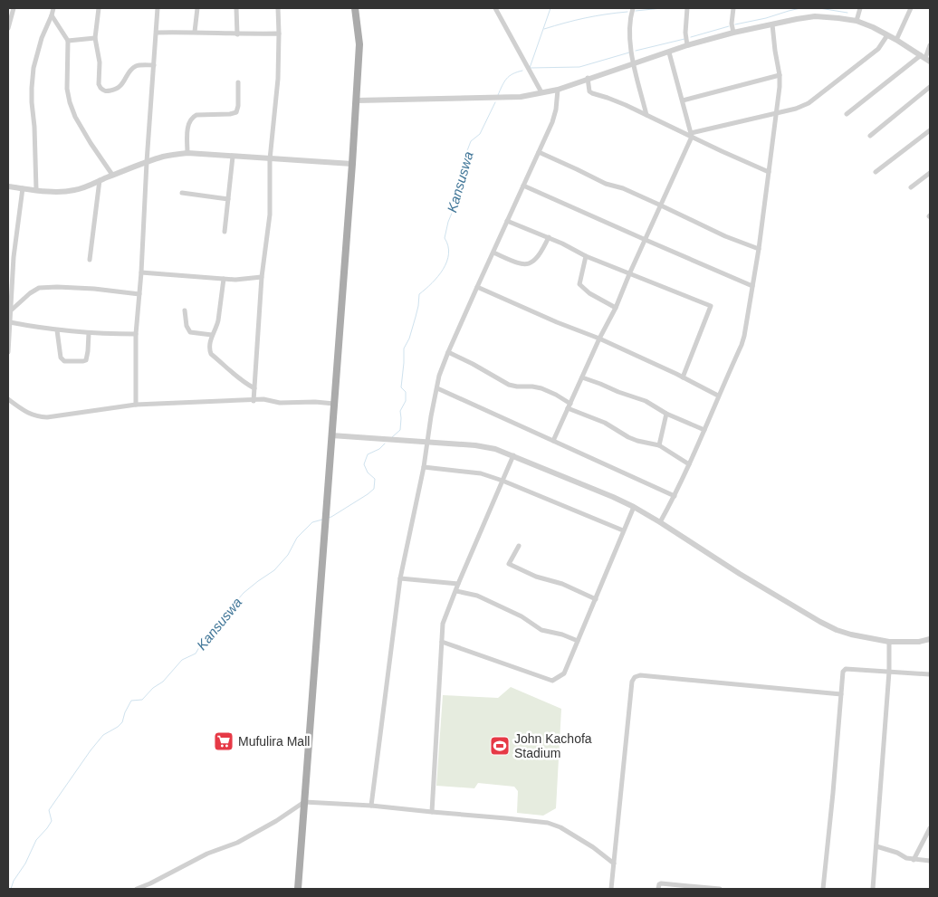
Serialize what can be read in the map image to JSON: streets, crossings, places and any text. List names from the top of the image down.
{
  "water": ["Kansuswa"],
  "places": {
    "supermarket": ["Mufulira Mall"],
    "sports": ["John Kachofa Stadium"]
  }
}
